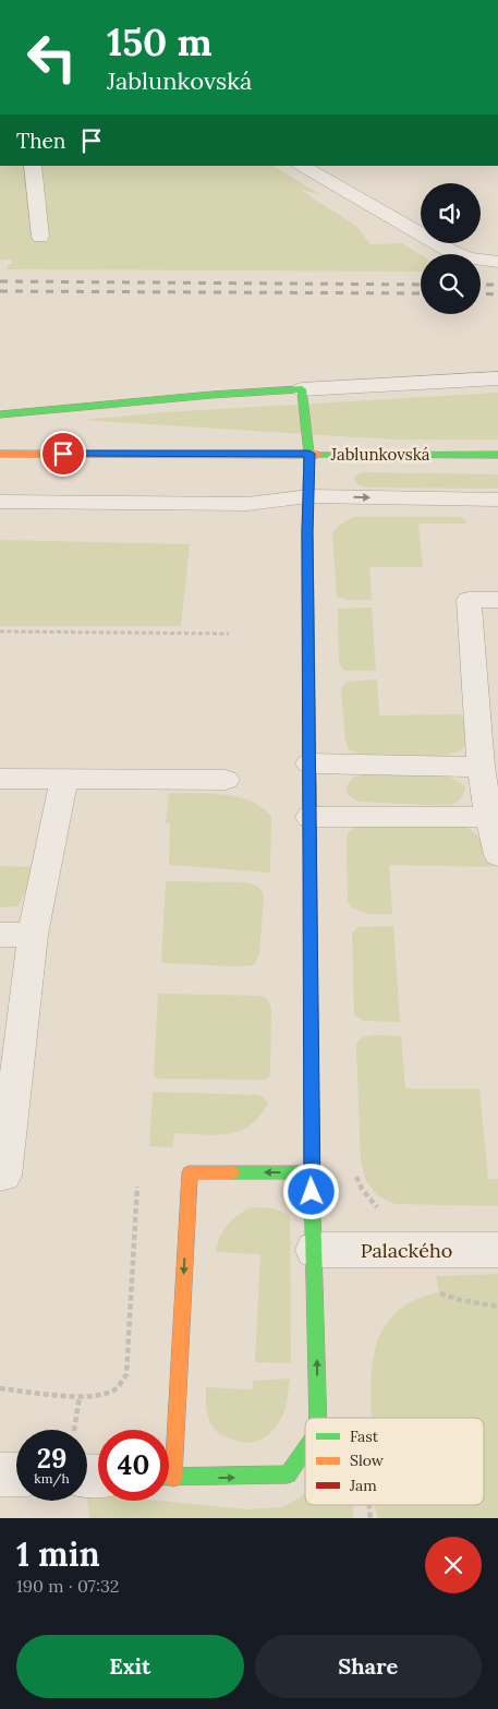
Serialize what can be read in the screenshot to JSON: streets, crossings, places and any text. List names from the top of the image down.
{
  "streets": {
    "street": ["Jablunkovská", "Palackého"]
  },
  "legend": ["Fast", "Slow", "Jam"],
  "page": {
    "turn": ["150 m", "Jablunkovská"],
    "then": "Then",
    "speed": "29 km/h",
    "limit": "40",
    "heading": ["1 min", "190 m · 07:32"],
    "buttons": ["Exit", "Share"]
  }
}
